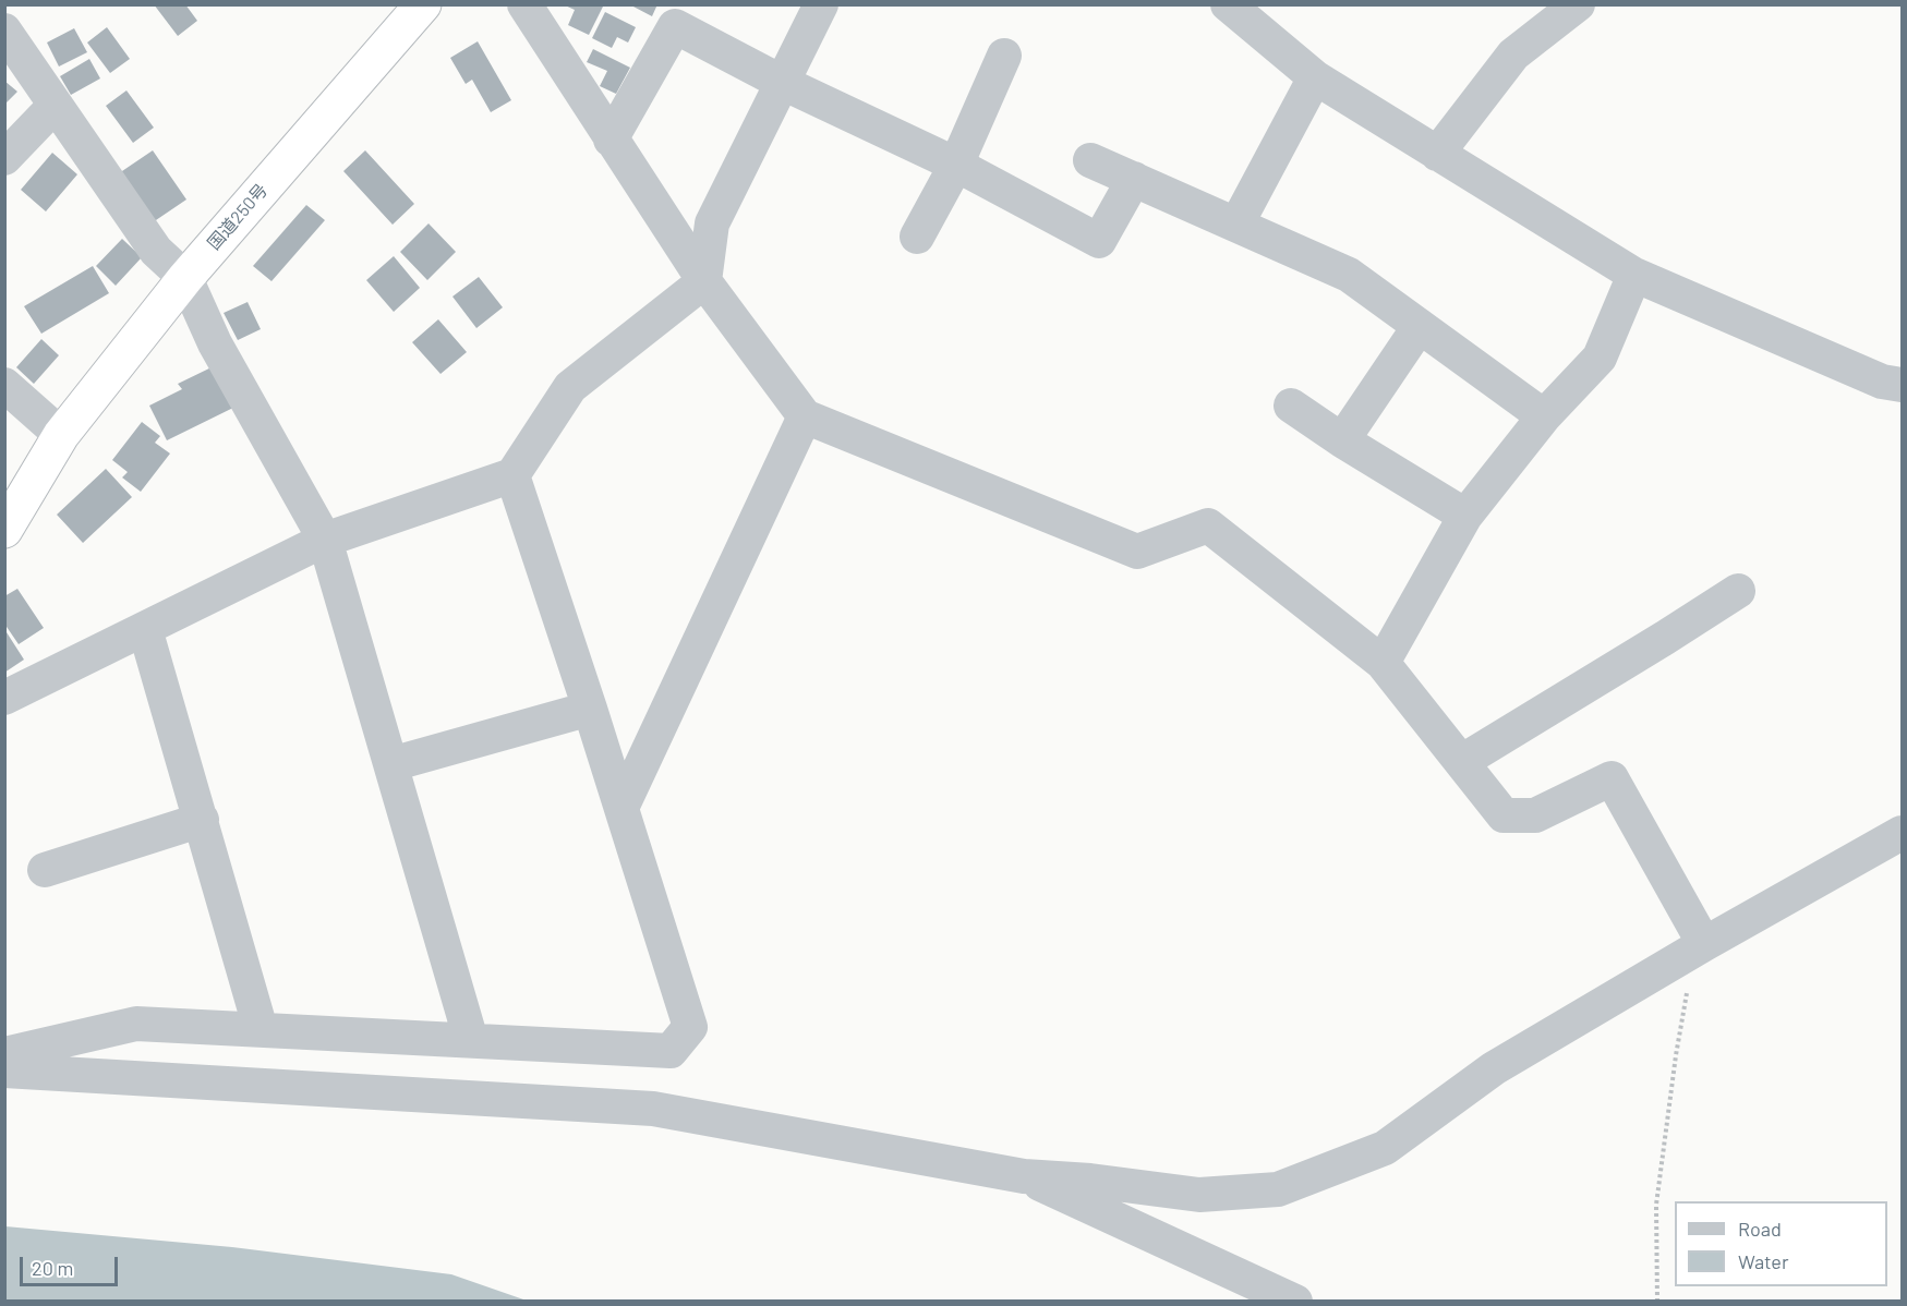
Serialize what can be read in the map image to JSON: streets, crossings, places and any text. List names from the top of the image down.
{
  "streets": {
    "highway": ["国道250号"]
  },
  "legend": ["Road", "Water"],
  "scale_bar": "20 m"
}
